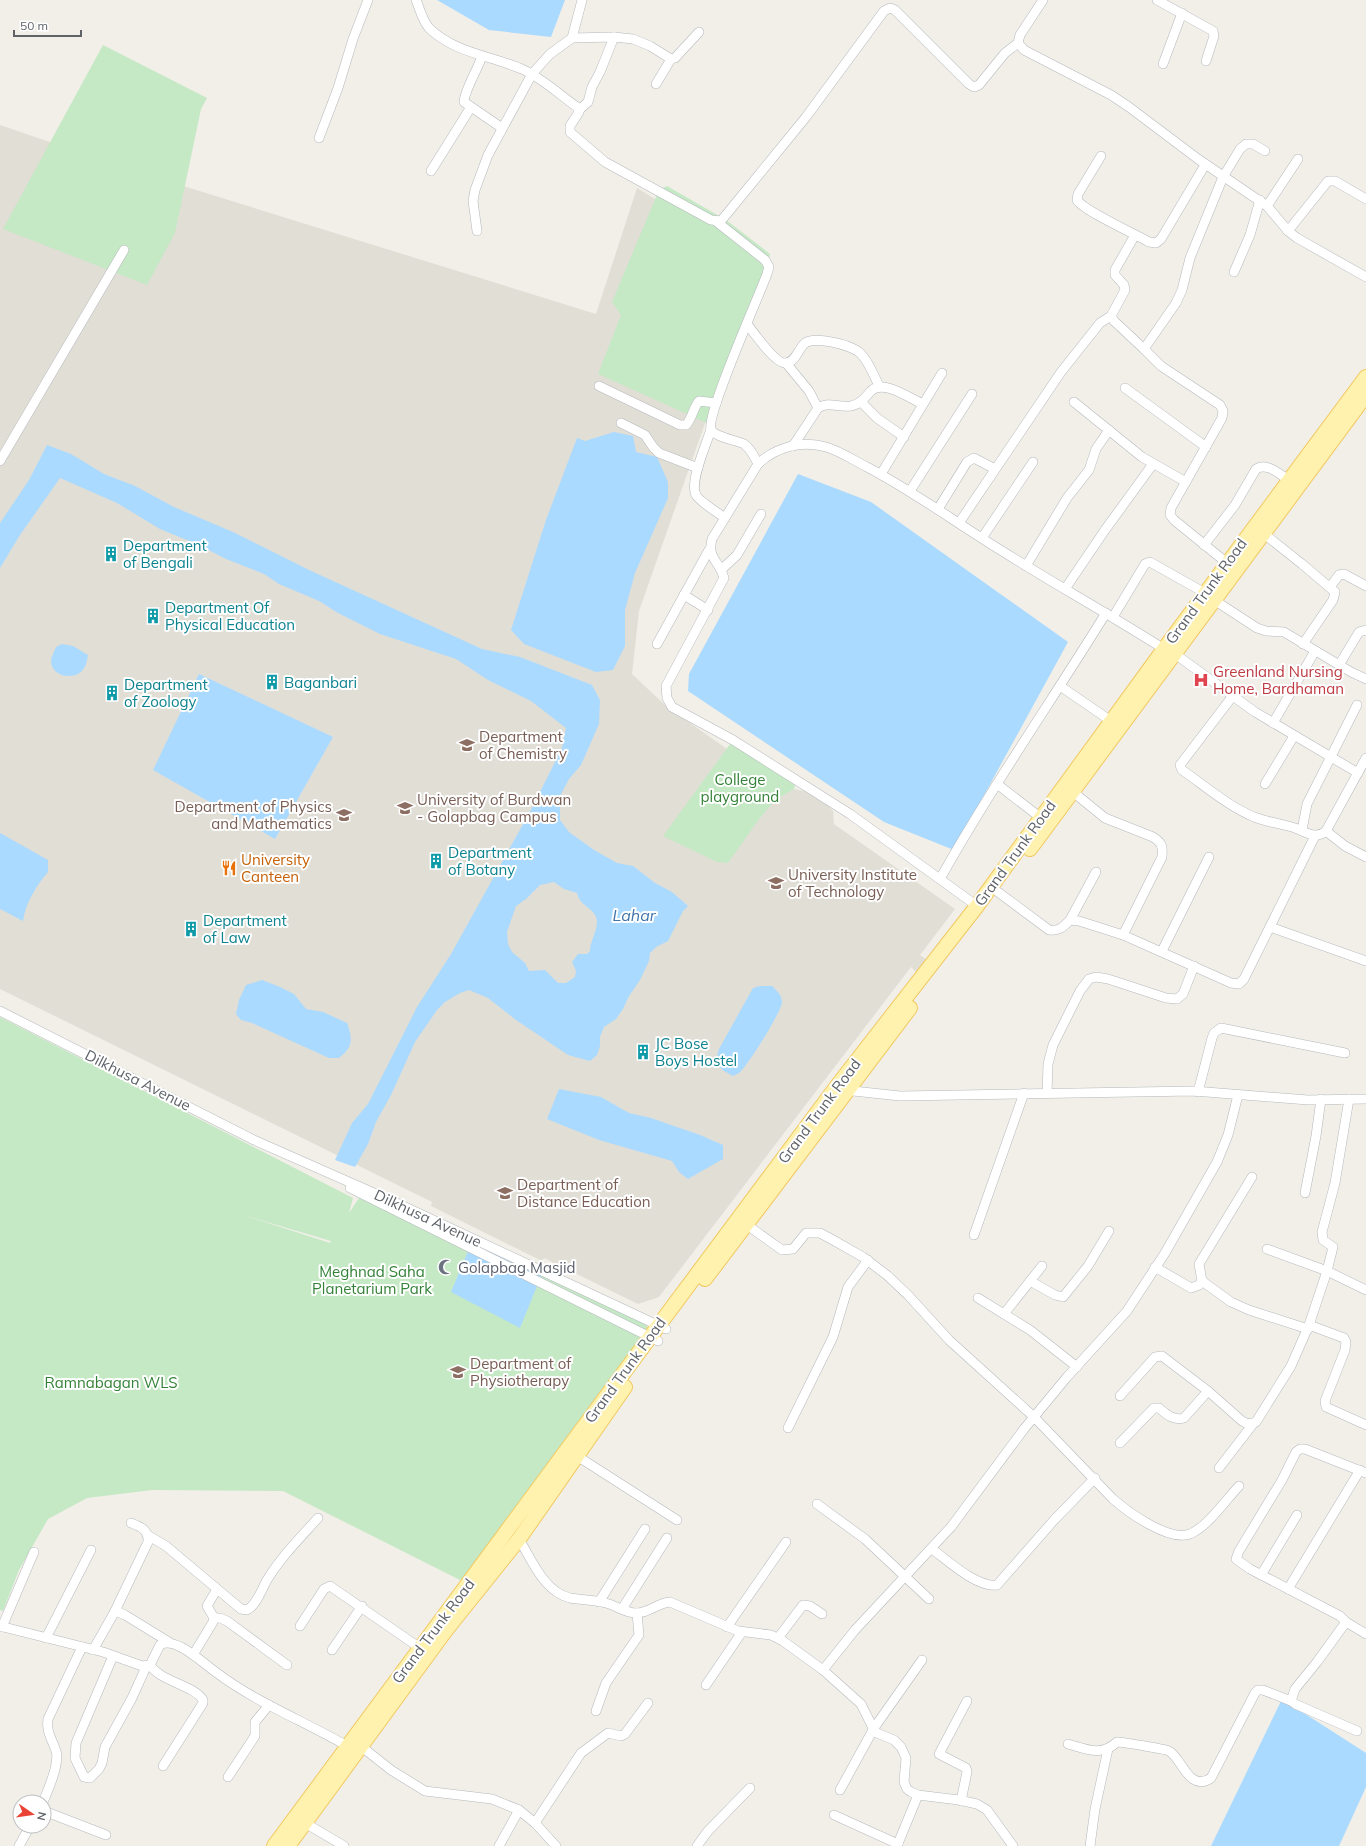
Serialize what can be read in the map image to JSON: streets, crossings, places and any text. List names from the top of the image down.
{
  "streets": {
    "main road": ["Grand Trunk Road"],
    "street": ["Dilkhusa Avenue"]
  },
  "crossings": [
    ["Grand Trunk Road", "Dilkhusa Avenue"]
  ],
  "water": ["Lahar"],
  "parks": ["College playground", "Meghnad Saha Planetarium Park", "Ramnabagan WLS"],
  "places": {
    "building": [
      "Department of Bengali",
      "Department Of Physical Education",
      "Baganbari",
      "Department of Zoology",
      "Department of Botany",
      "Department of Law",
      "JC Bose Boys Hostel"
    ],
    "hospital": ["Greenland Nursing Home, Bardhaman"],
    "school or university": [
      "Department of Chemistry",
      "University of Burdwan - Golapbag Campus",
      "Department of Physics and Mathematics",
      "University Institute of Technology",
      "Department of Distance Education",
      "Department of Physiotherapy"
    ],
    "restaurant": ["University Canteen"],
    "mosque": ["Golapbag Masjid"]
  },
  "scale_bar": "50 m",
  "north": "right"
}
